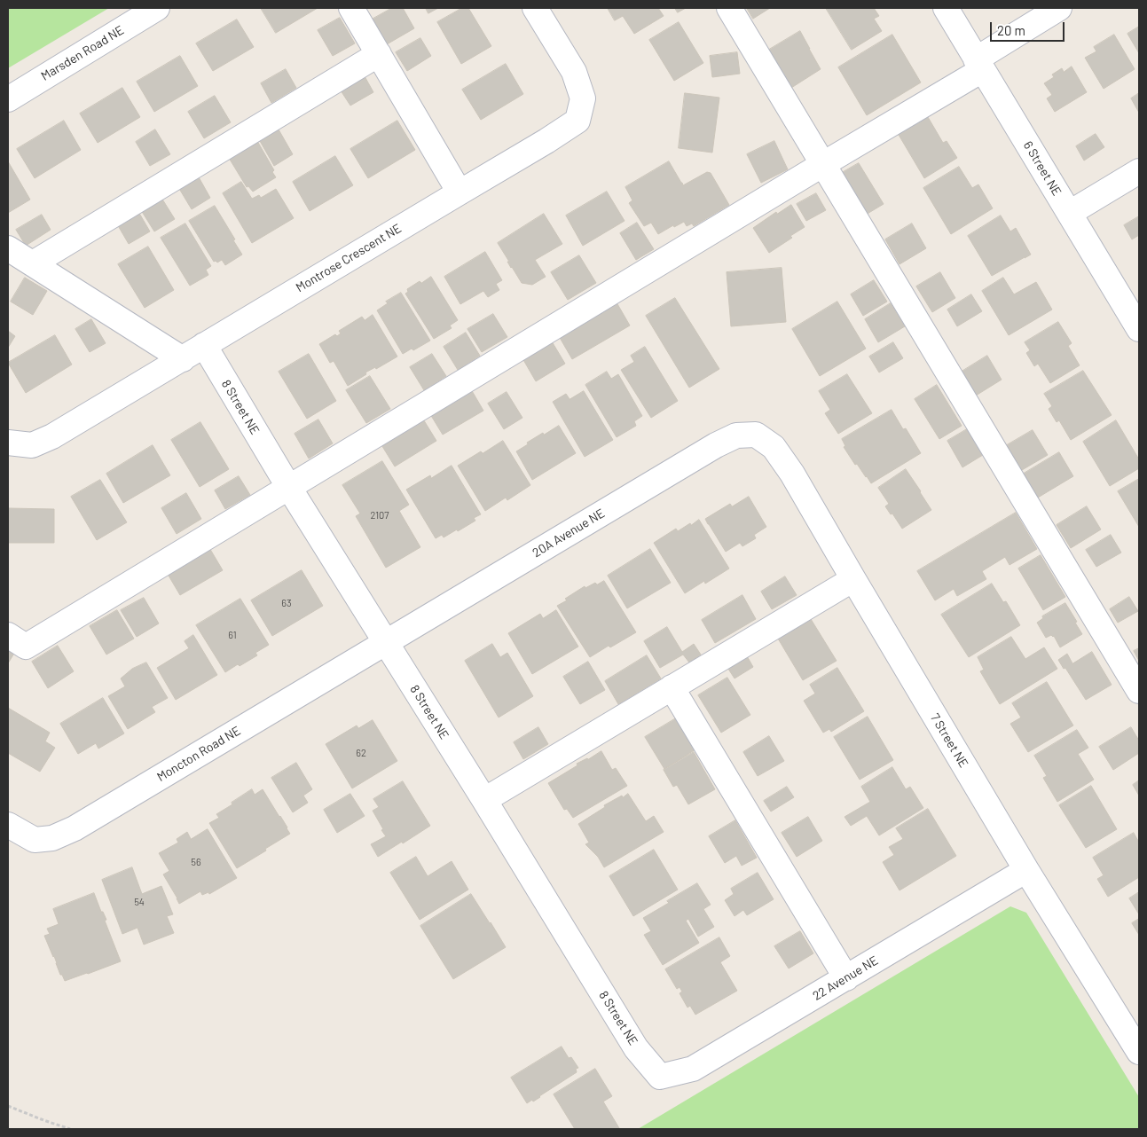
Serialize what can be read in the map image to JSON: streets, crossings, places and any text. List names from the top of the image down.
{
  "streets": {
    "street": [
      "Marsden Road NE",
      "6 Street NE",
      "Montrose Crescent NE",
      "8 Street NE",
      "20A Avenue NE",
      "7 Street NE",
      "Moncton Road NE",
      "22 Avenue NE"
    ]
  },
  "crossings": [
    ["Montrose Crescent NE", "8 Street NE"],
    ["8 Street NE", "20A Avenue NE"],
    ["8 Street NE", "Moncton Road NE"],
    ["8 Street NE", "22 Avenue NE"],
    ["20A Avenue NE", "7 Street NE"],
    ["20A Avenue NE", "Moncton Road NE"],
    ["7 Street NE", "22 Avenue NE"]
  ],
  "house_numbers": [
    "2107",
    "63",
    "61",
    "62",
    "56",
    "54"
  ],
  "scale_bar": "20 m"
}
